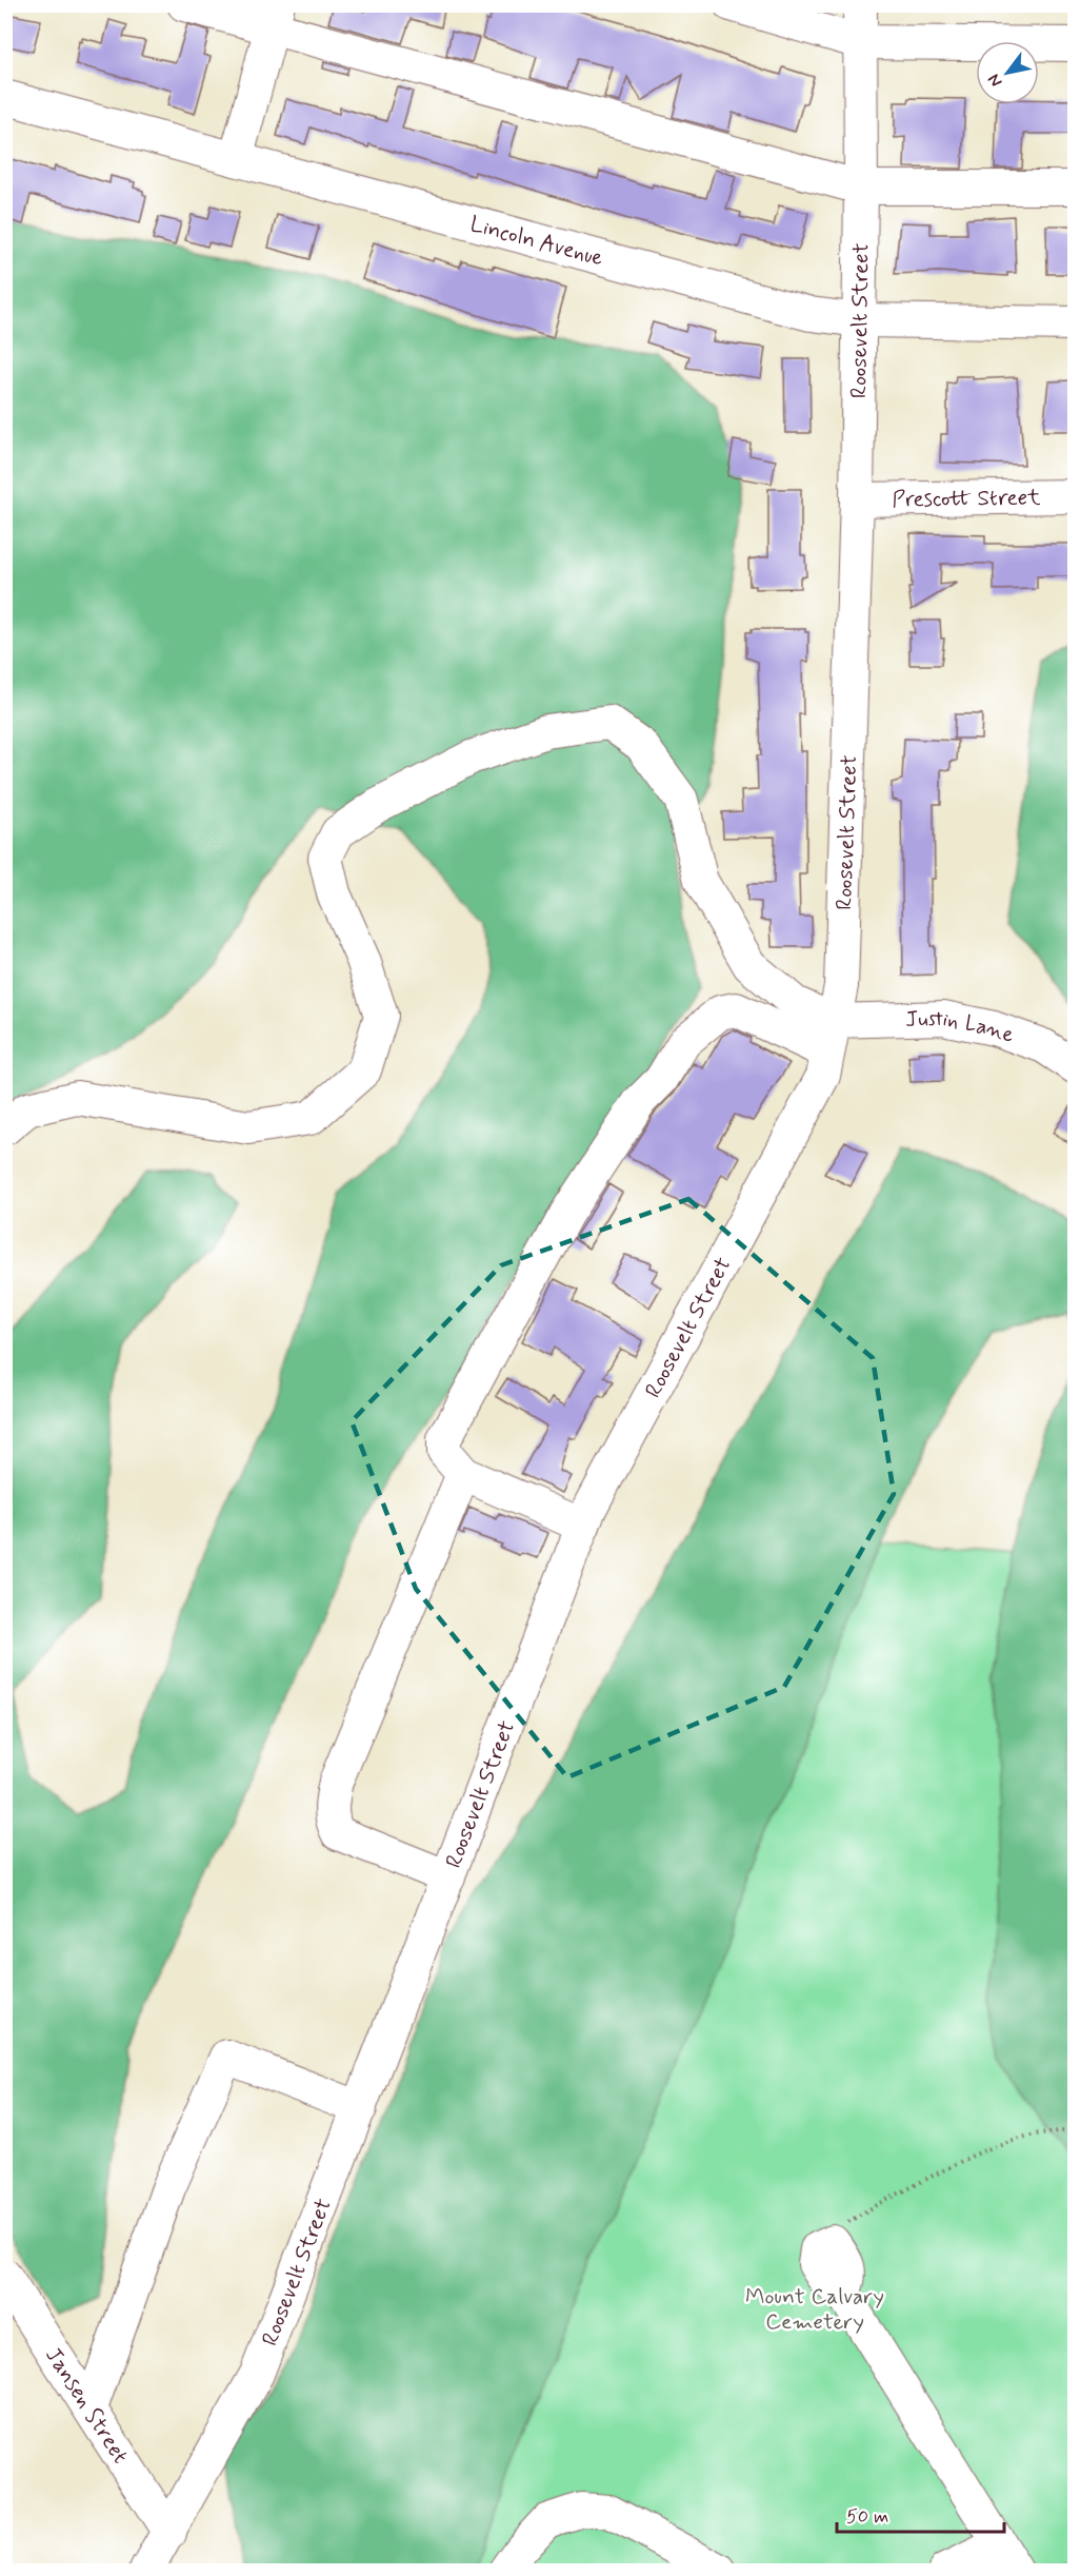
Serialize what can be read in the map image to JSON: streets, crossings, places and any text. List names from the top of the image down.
{
  "streets": {
    "street": [
      "Lincoln Avenue",
      "Roosevelt Street",
      "Prescott Street",
      "Justin Lane",
      "Jansen Street"
    ]
  },
  "crossings": [
    ["Lincoln Avenue", "Roosevelt Street"],
    ["Roosevelt Street", "Prescott Street"],
    ["Roosevelt Street", "Justin Lane"],
    ["Roosevelt Street", "Jansen Street"]
  ],
  "parks": ["Mount Calvary Cemetery"],
  "scale_bar": "50 m",
  "north": "bottom left"
}
